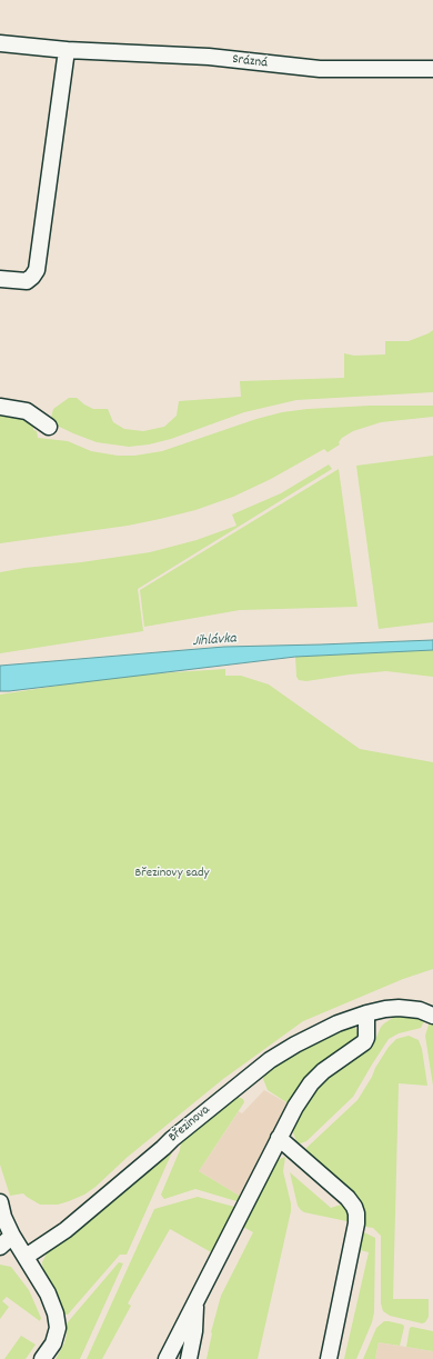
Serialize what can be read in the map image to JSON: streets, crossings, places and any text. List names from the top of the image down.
{
  "streets": {
    "street": ["Srázná", "Březinova"]
  },
  "water": ["Jihlávka"],
  "parks": ["Březinovy sady"]
}
